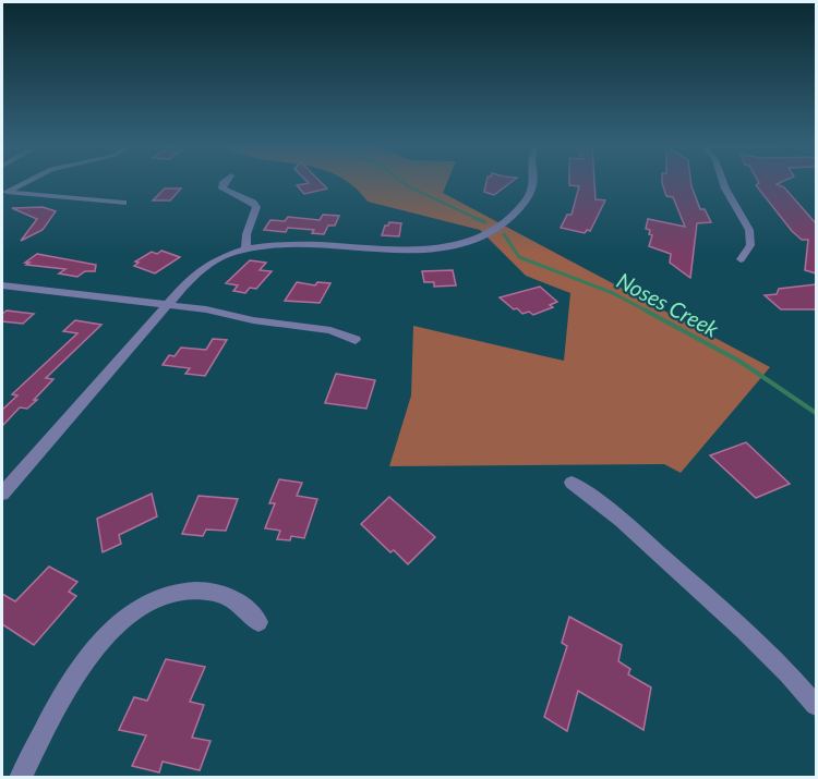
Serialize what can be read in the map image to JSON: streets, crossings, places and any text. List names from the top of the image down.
{
  "water": ["Noses Creek"]
}
